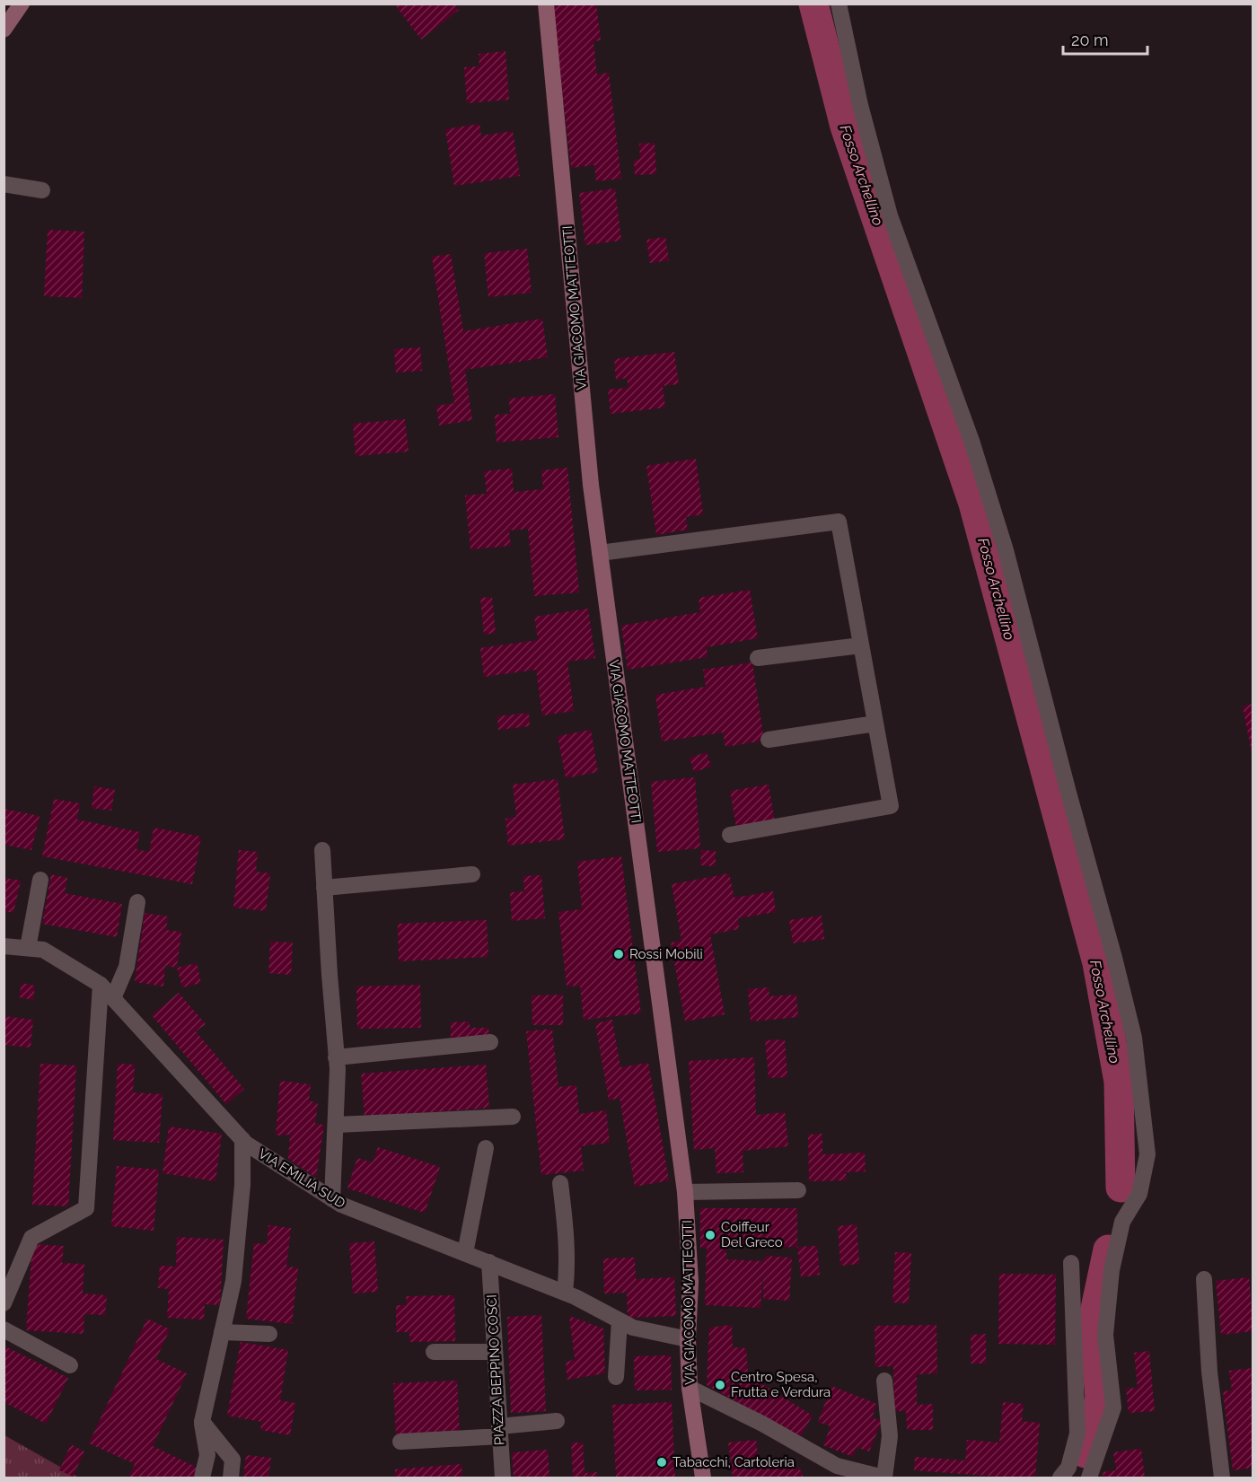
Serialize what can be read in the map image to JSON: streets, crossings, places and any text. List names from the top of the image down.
{
  "streets": {
    "street": ["VIA GIACOMO MATTEOTTI", "VIA EMILIA SUD", "PIAZZA BEPPINO COSCI"]
  },
  "crossings": [
    ["VIA GIACOMO MATTEOTTI", "VIA EMILIA SUD"],
    ["VIA EMILIA SUD", "PIAZZA BEPPINO COSCI"]
  ],
  "water": ["Fosso Archellino"],
  "places": [
    "Rossi Mobili",
    "Coiffeur Del Greco",
    "Centro Spesa, Frutta e Verdura",
    "Tabacchi, Cartoleria"
  ],
  "scale_bar": "20 m"
}
